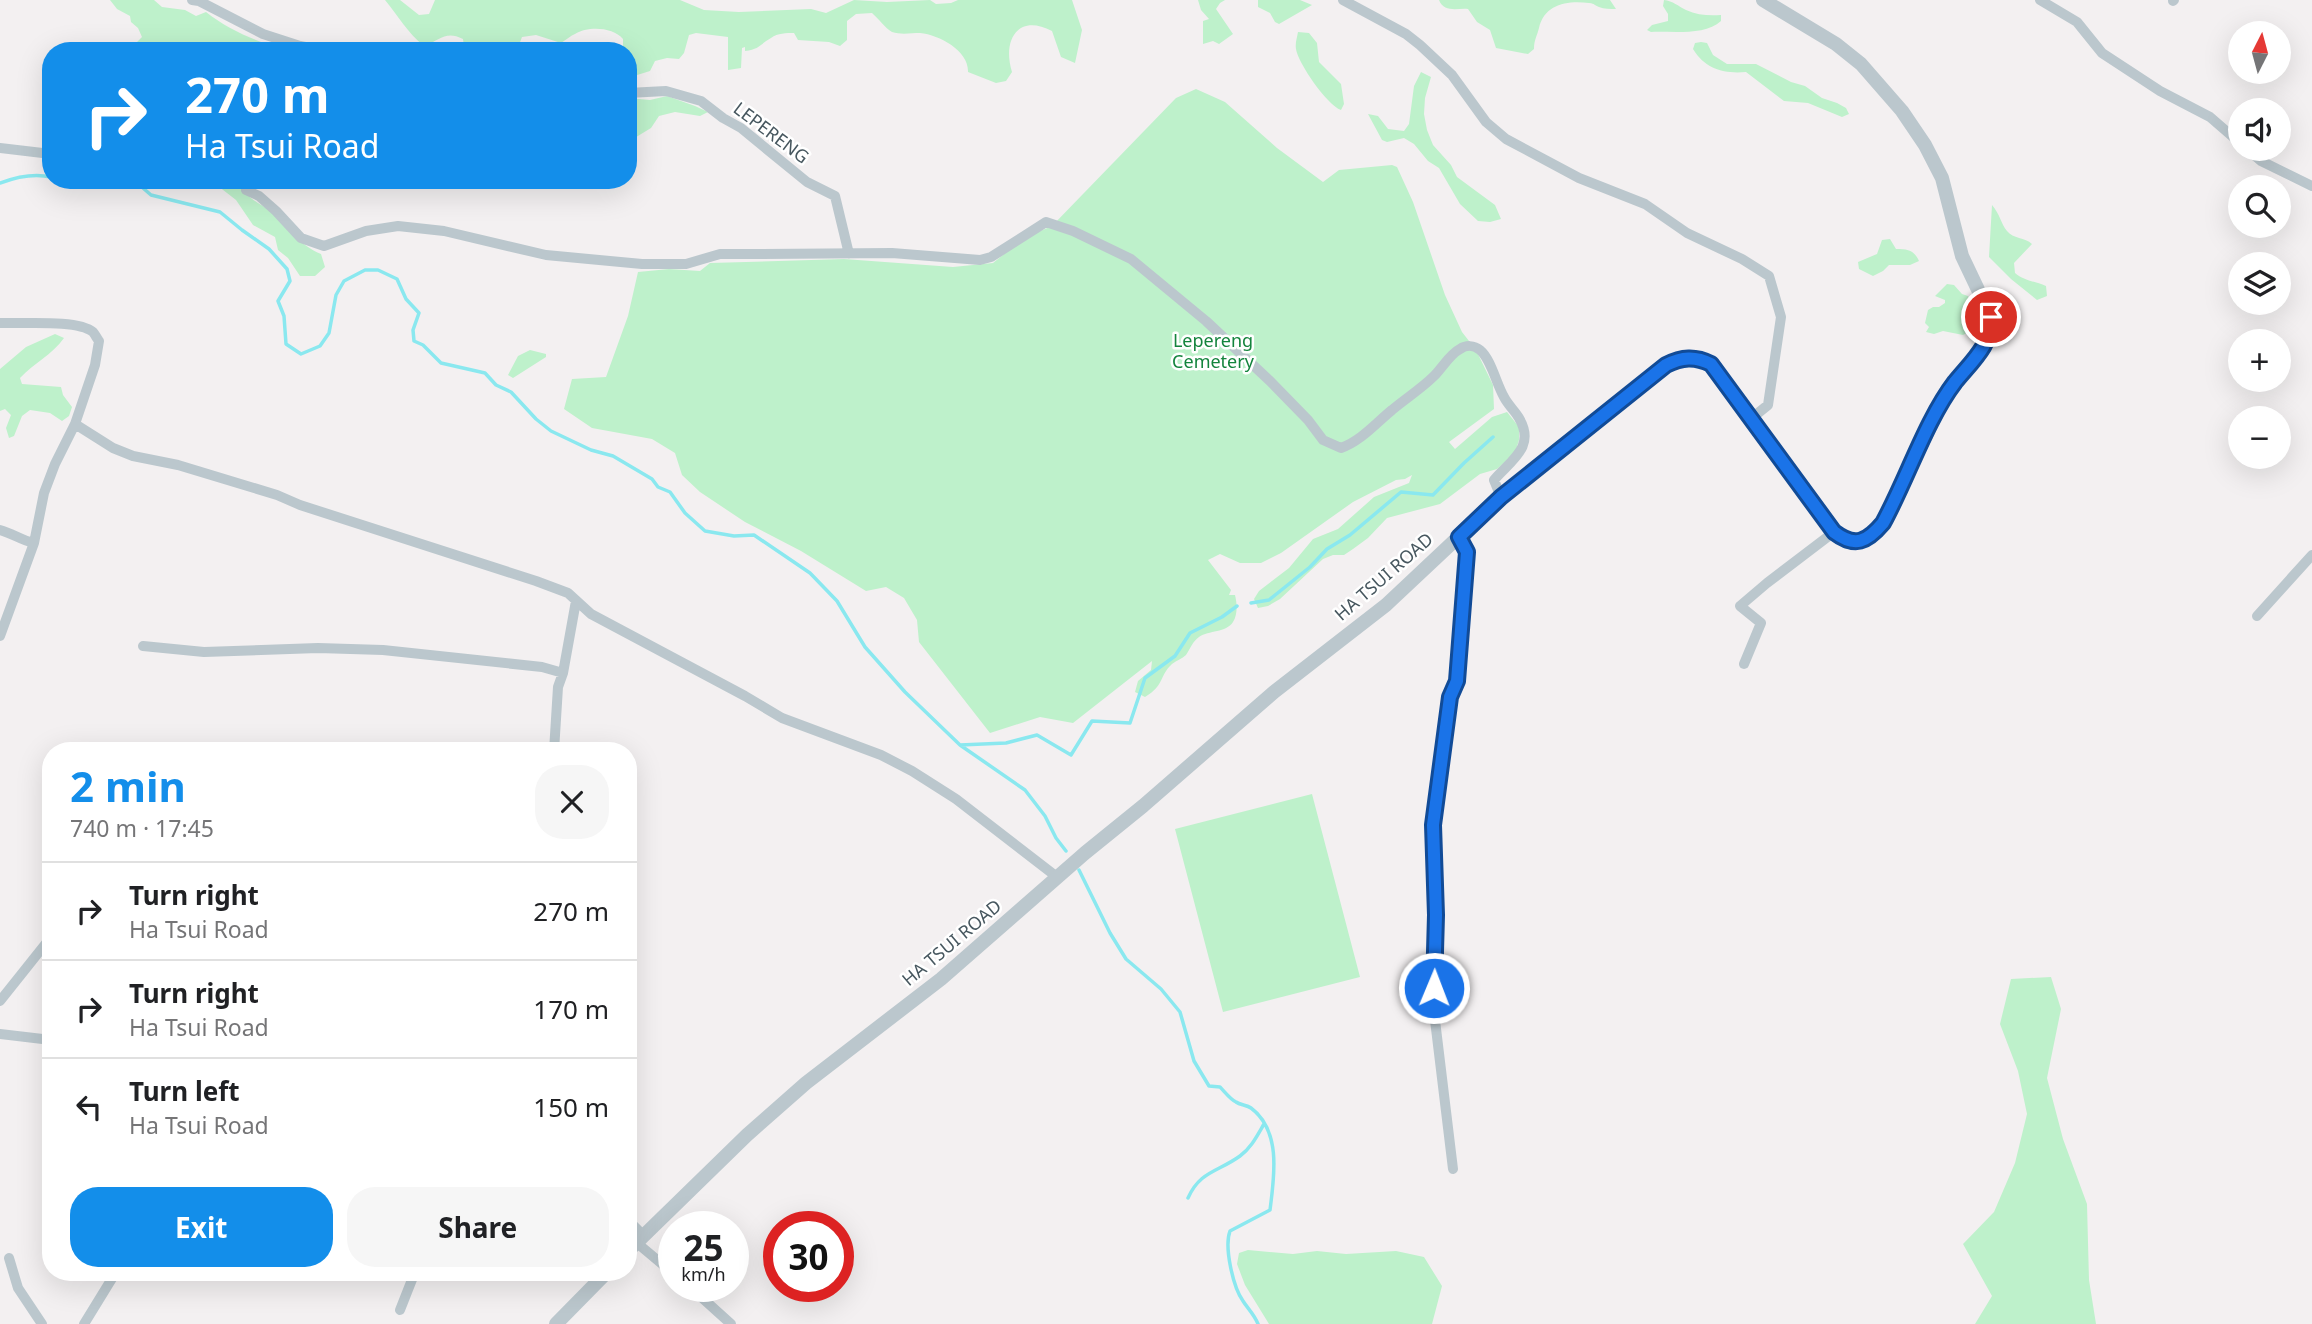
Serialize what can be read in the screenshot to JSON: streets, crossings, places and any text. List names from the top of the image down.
{
  "streets": {
    "street": ["LEPERENG", "HA TSUI ROAD"]
  },
  "parks": ["Lepereng Cemetery"],
  "north": "top",
  "page": {
    "map_buttons": ["+", "−"],
    "turn": ["270 m", "Ha Tsui Road"],
    "heading": ["2 min", "740 m · 17:45"],
    "list": [
      {
        "name": "Turn right",
        "note": "Ha Tsui Road",
        "value": "270 m"
      },
      {
        "name": "Turn right",
        "note": "Ha Tsui Road",
        "value": "170 m"
      },
      {
        "name": "Turn left",
        "note": "Ha Tsui Road",
        "value": "150 m"
      }
    ],
    "buttons": ["Exit", "Share"],
    "speed": "25 km/h",
    "limit": "30"
  }
}
